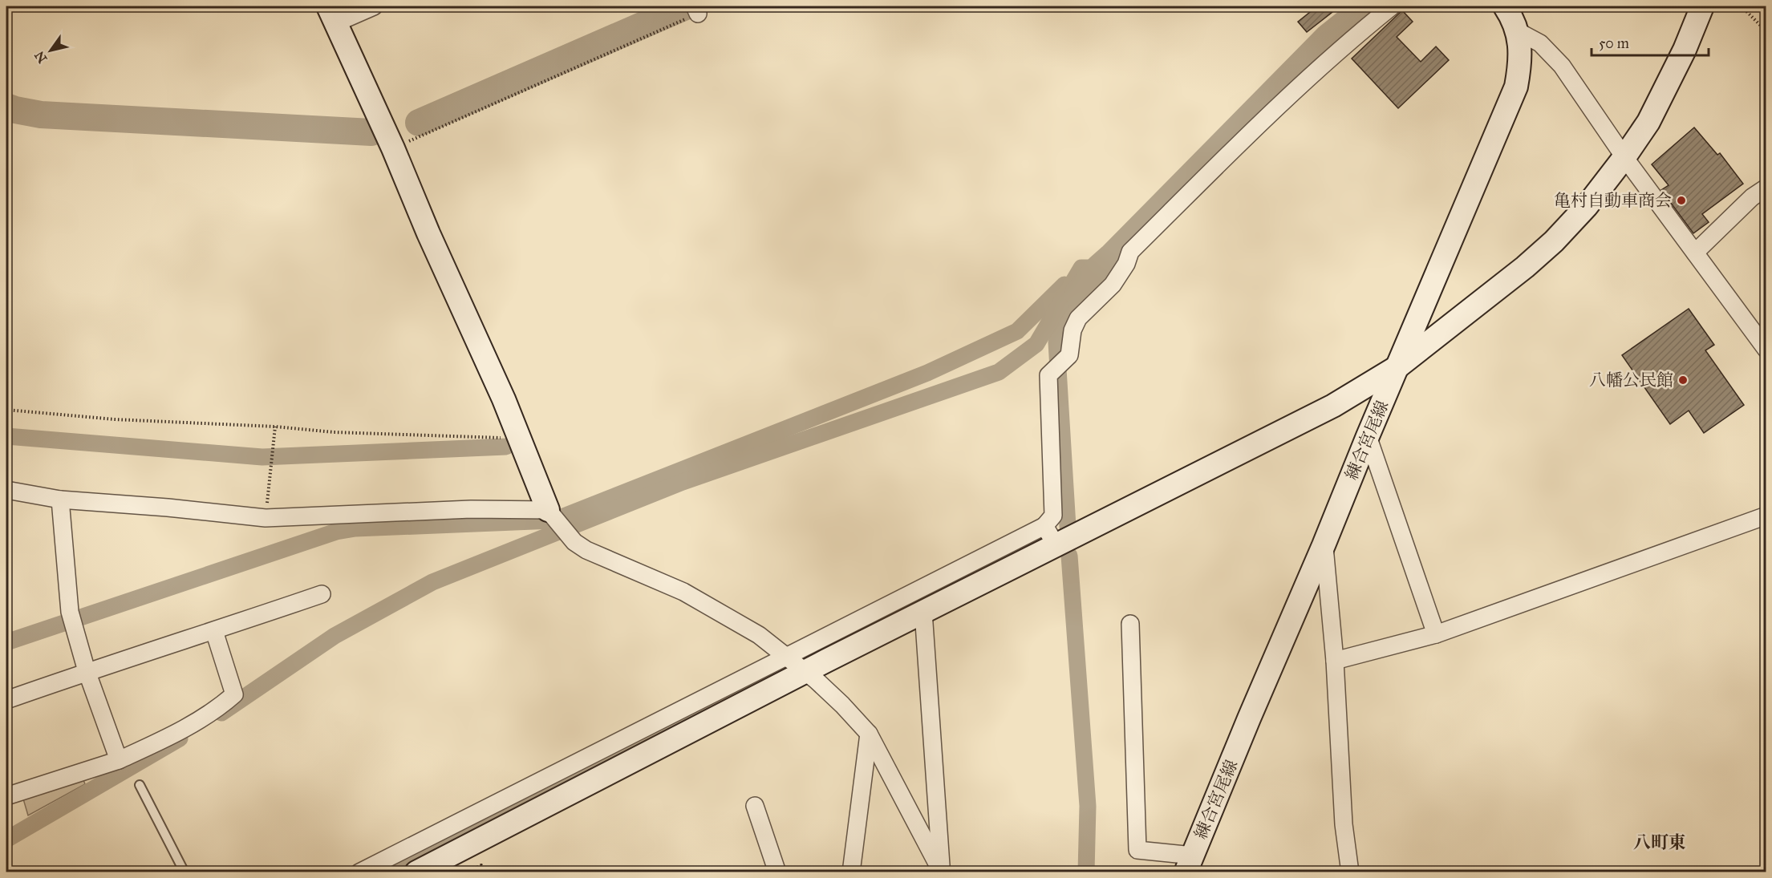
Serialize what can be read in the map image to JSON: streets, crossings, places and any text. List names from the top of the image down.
{
  "streets": {
    "street": ["練合宮尾線"]
  },
  "districts": ["八町東"],
  "places": ["亀村自動車商会", "八幡公民館"],
  "scale_bar": "50 m",
  "north": "bottom left"
}
